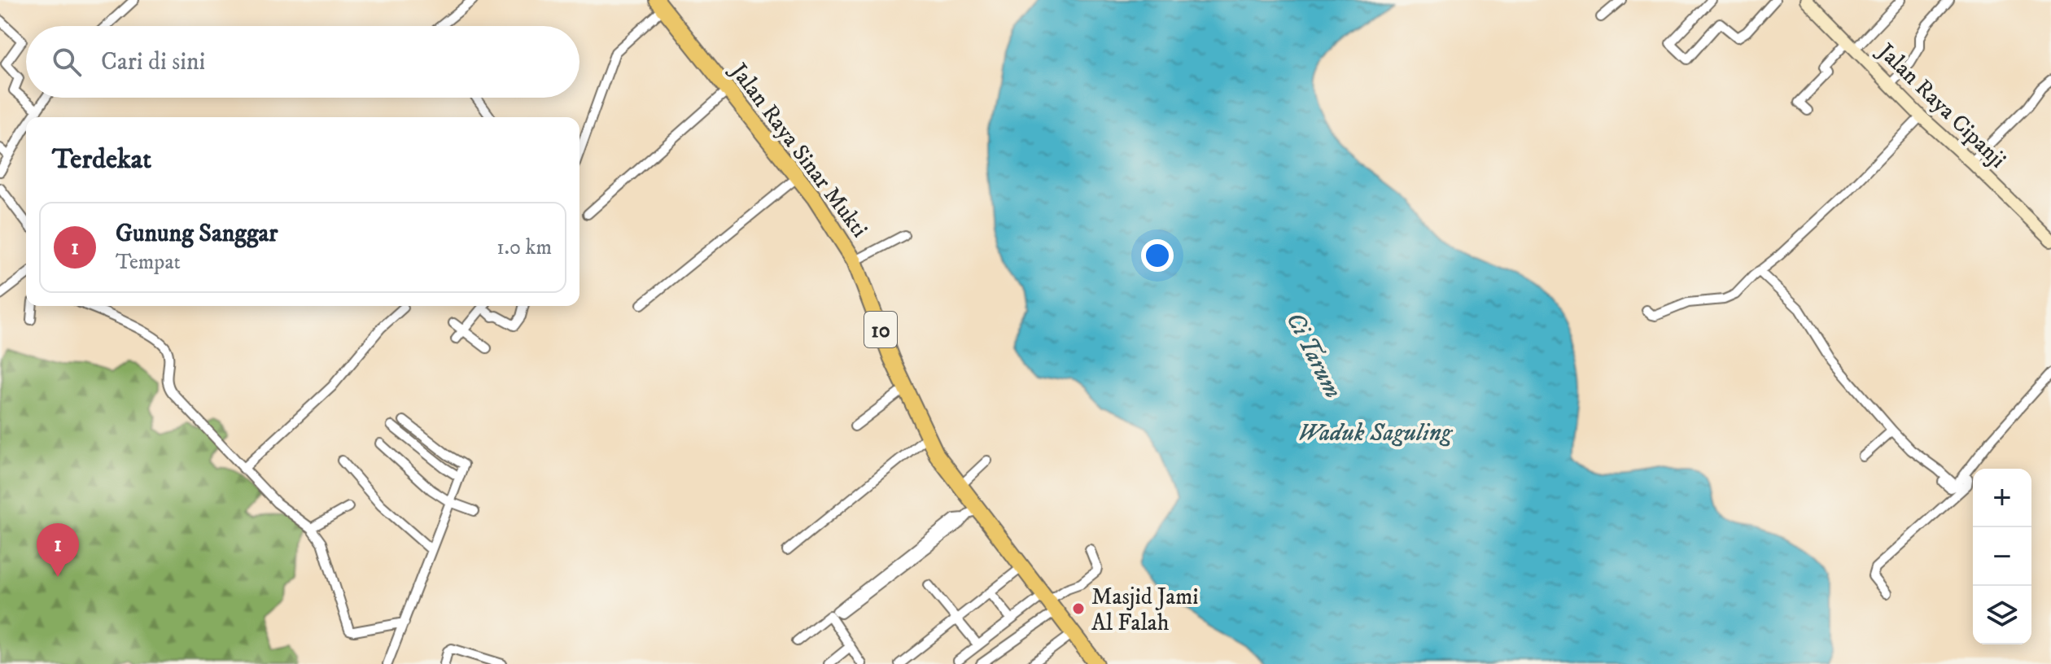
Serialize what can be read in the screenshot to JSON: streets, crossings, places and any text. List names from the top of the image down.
{
  "streets": {
    "highway": ["Jalan Raya Sinar Mukti", "10"],
    "main road": ["Jalan Raya Cipanji"]
  },
  "water": ["Ci Tarum", "Waduk Saguling"],
  "places": ["Masjid Jami Al Falah"],
  "page": {
    "search": "Cari di sini",
    "heading": "Terdekat",
    "list": [
      {
        "mark": "1",
        "name": "Gunung Sanggar",
        "note": "Tempat",
        "value": "1.0 km"
      }
    ],
    "map_buttons": ["+", "−"],
    "pins": "1"
  }
}
